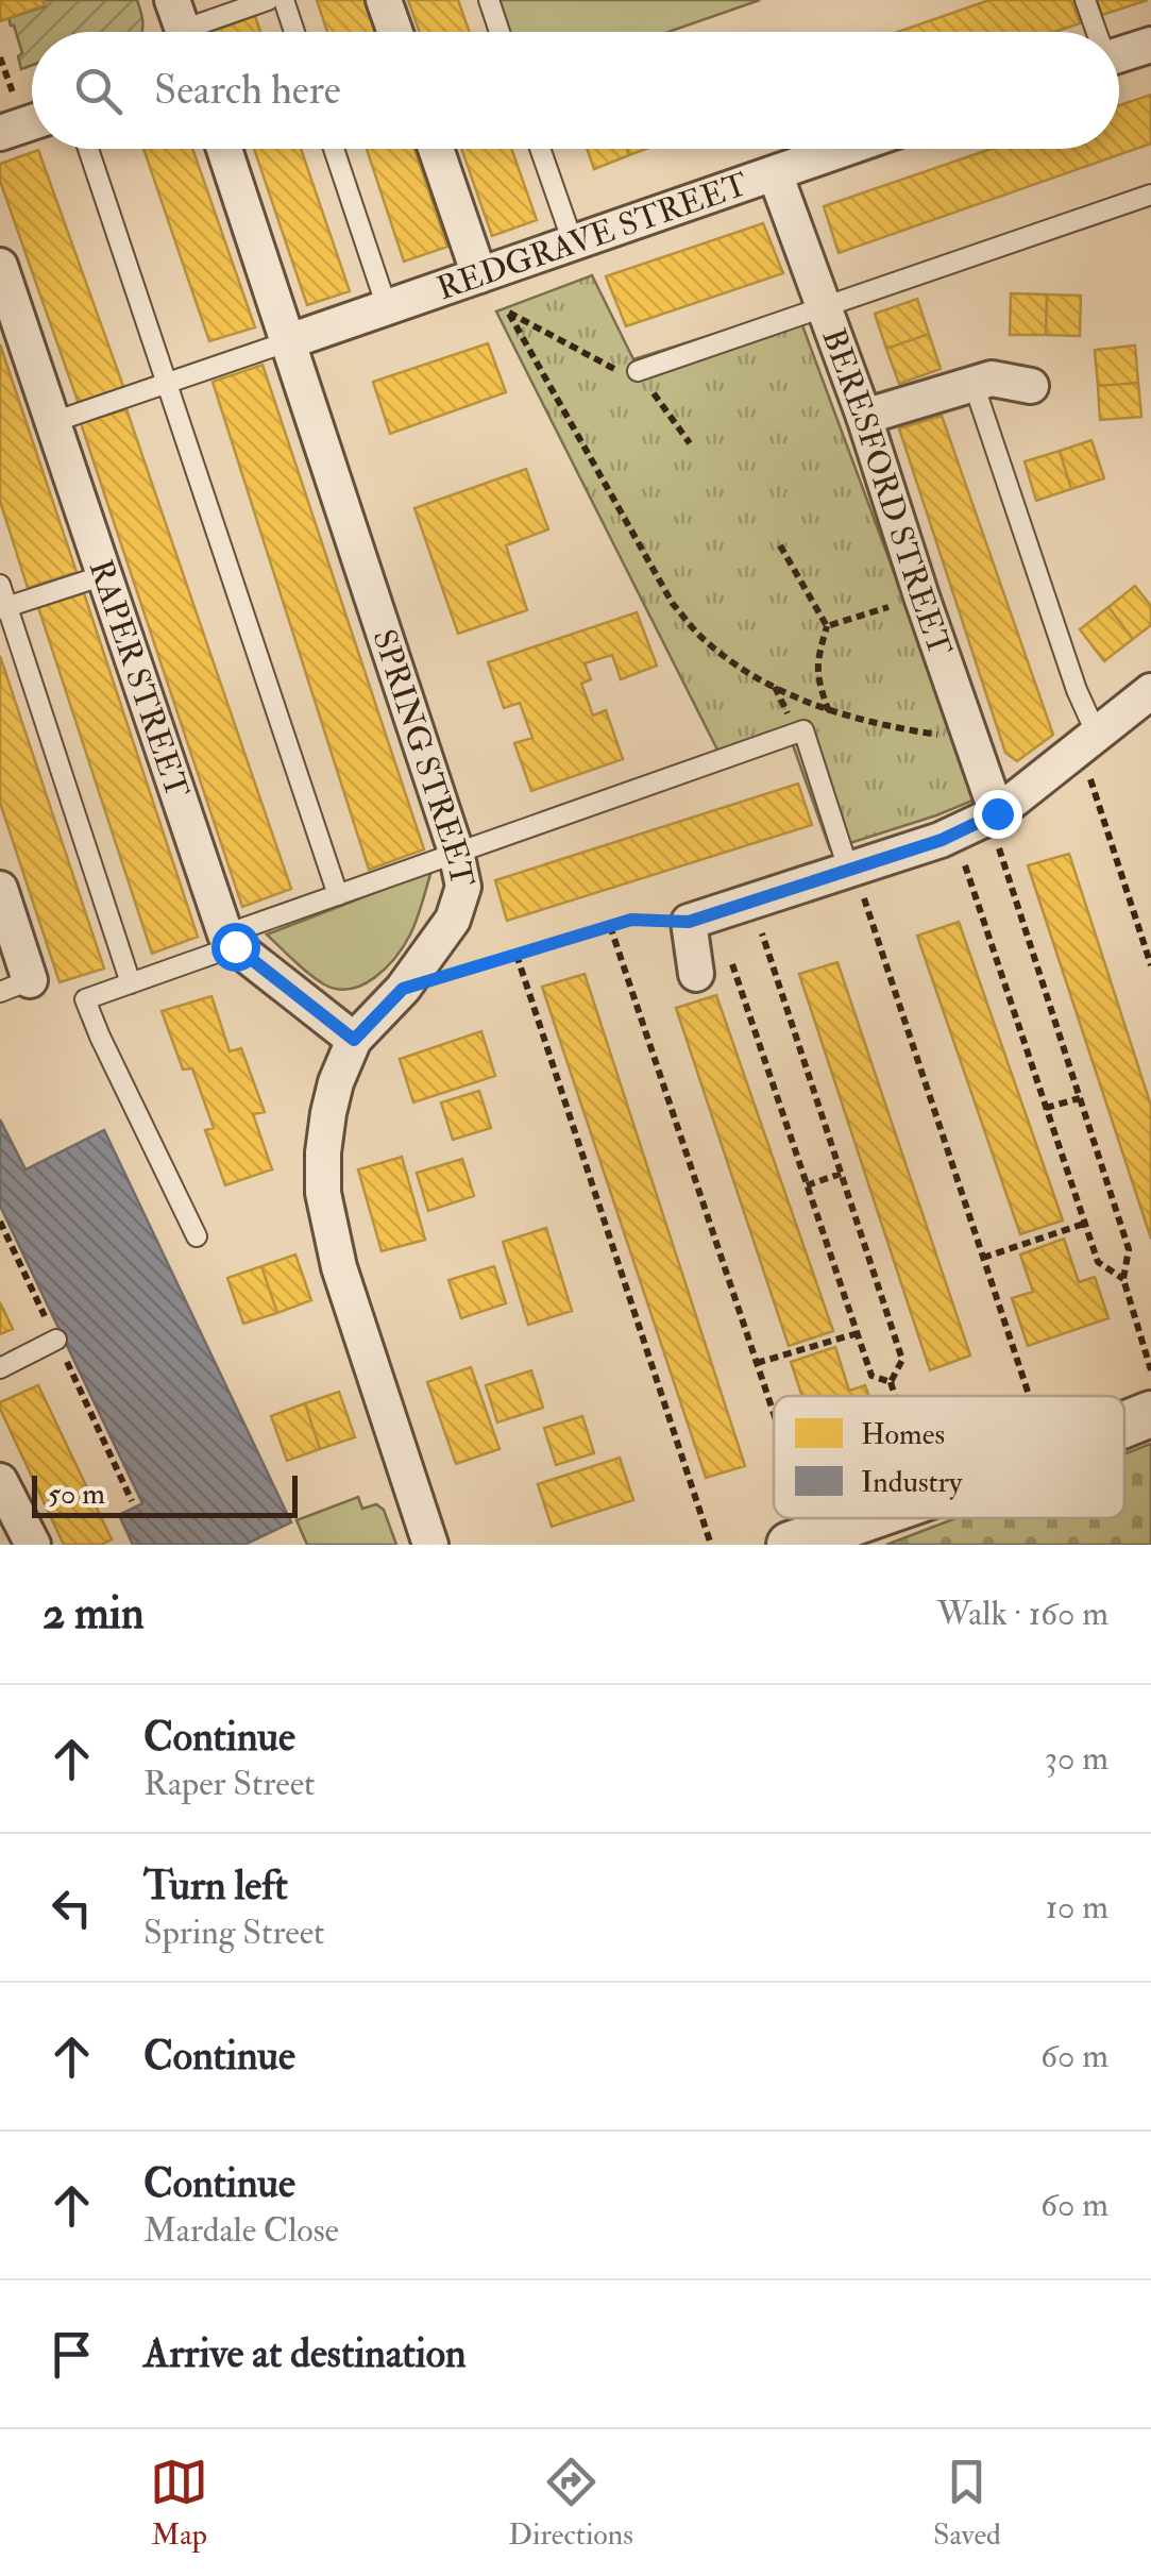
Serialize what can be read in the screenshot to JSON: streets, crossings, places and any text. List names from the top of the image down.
{
  "streets": {
    "street": [
      "REDGRAVE STREET",
      "BERESFORD STREET",
      "RAPER STREET",
      "SPRING STREET"
    ]
  },
  "crossings": [
    ["REDGRAVE STREET", "BERESFORD STREET"],
    ["REDGRAVE STREET", "SPRING STREET"]
  ],
  "legend": ["Homes", "Industry"],
  "scale_bar": "50 m",
  "page": {
    "search": "Search here",
    "scale": "50 m",
    "heading": ["2 min", "Walk · 160 m"],
    "list": [
      ["Continue", "Raper Street", "30 m"],
      ["Turn left", "Spring Street", "10 m"],
      ["Continue", "60 m"],
      ["Continue", "Mardale Close", "60 m"],
      "Arrive at destination"
    ],
    "nav": ["Map", "Directions", "Saved"]
  }
}
